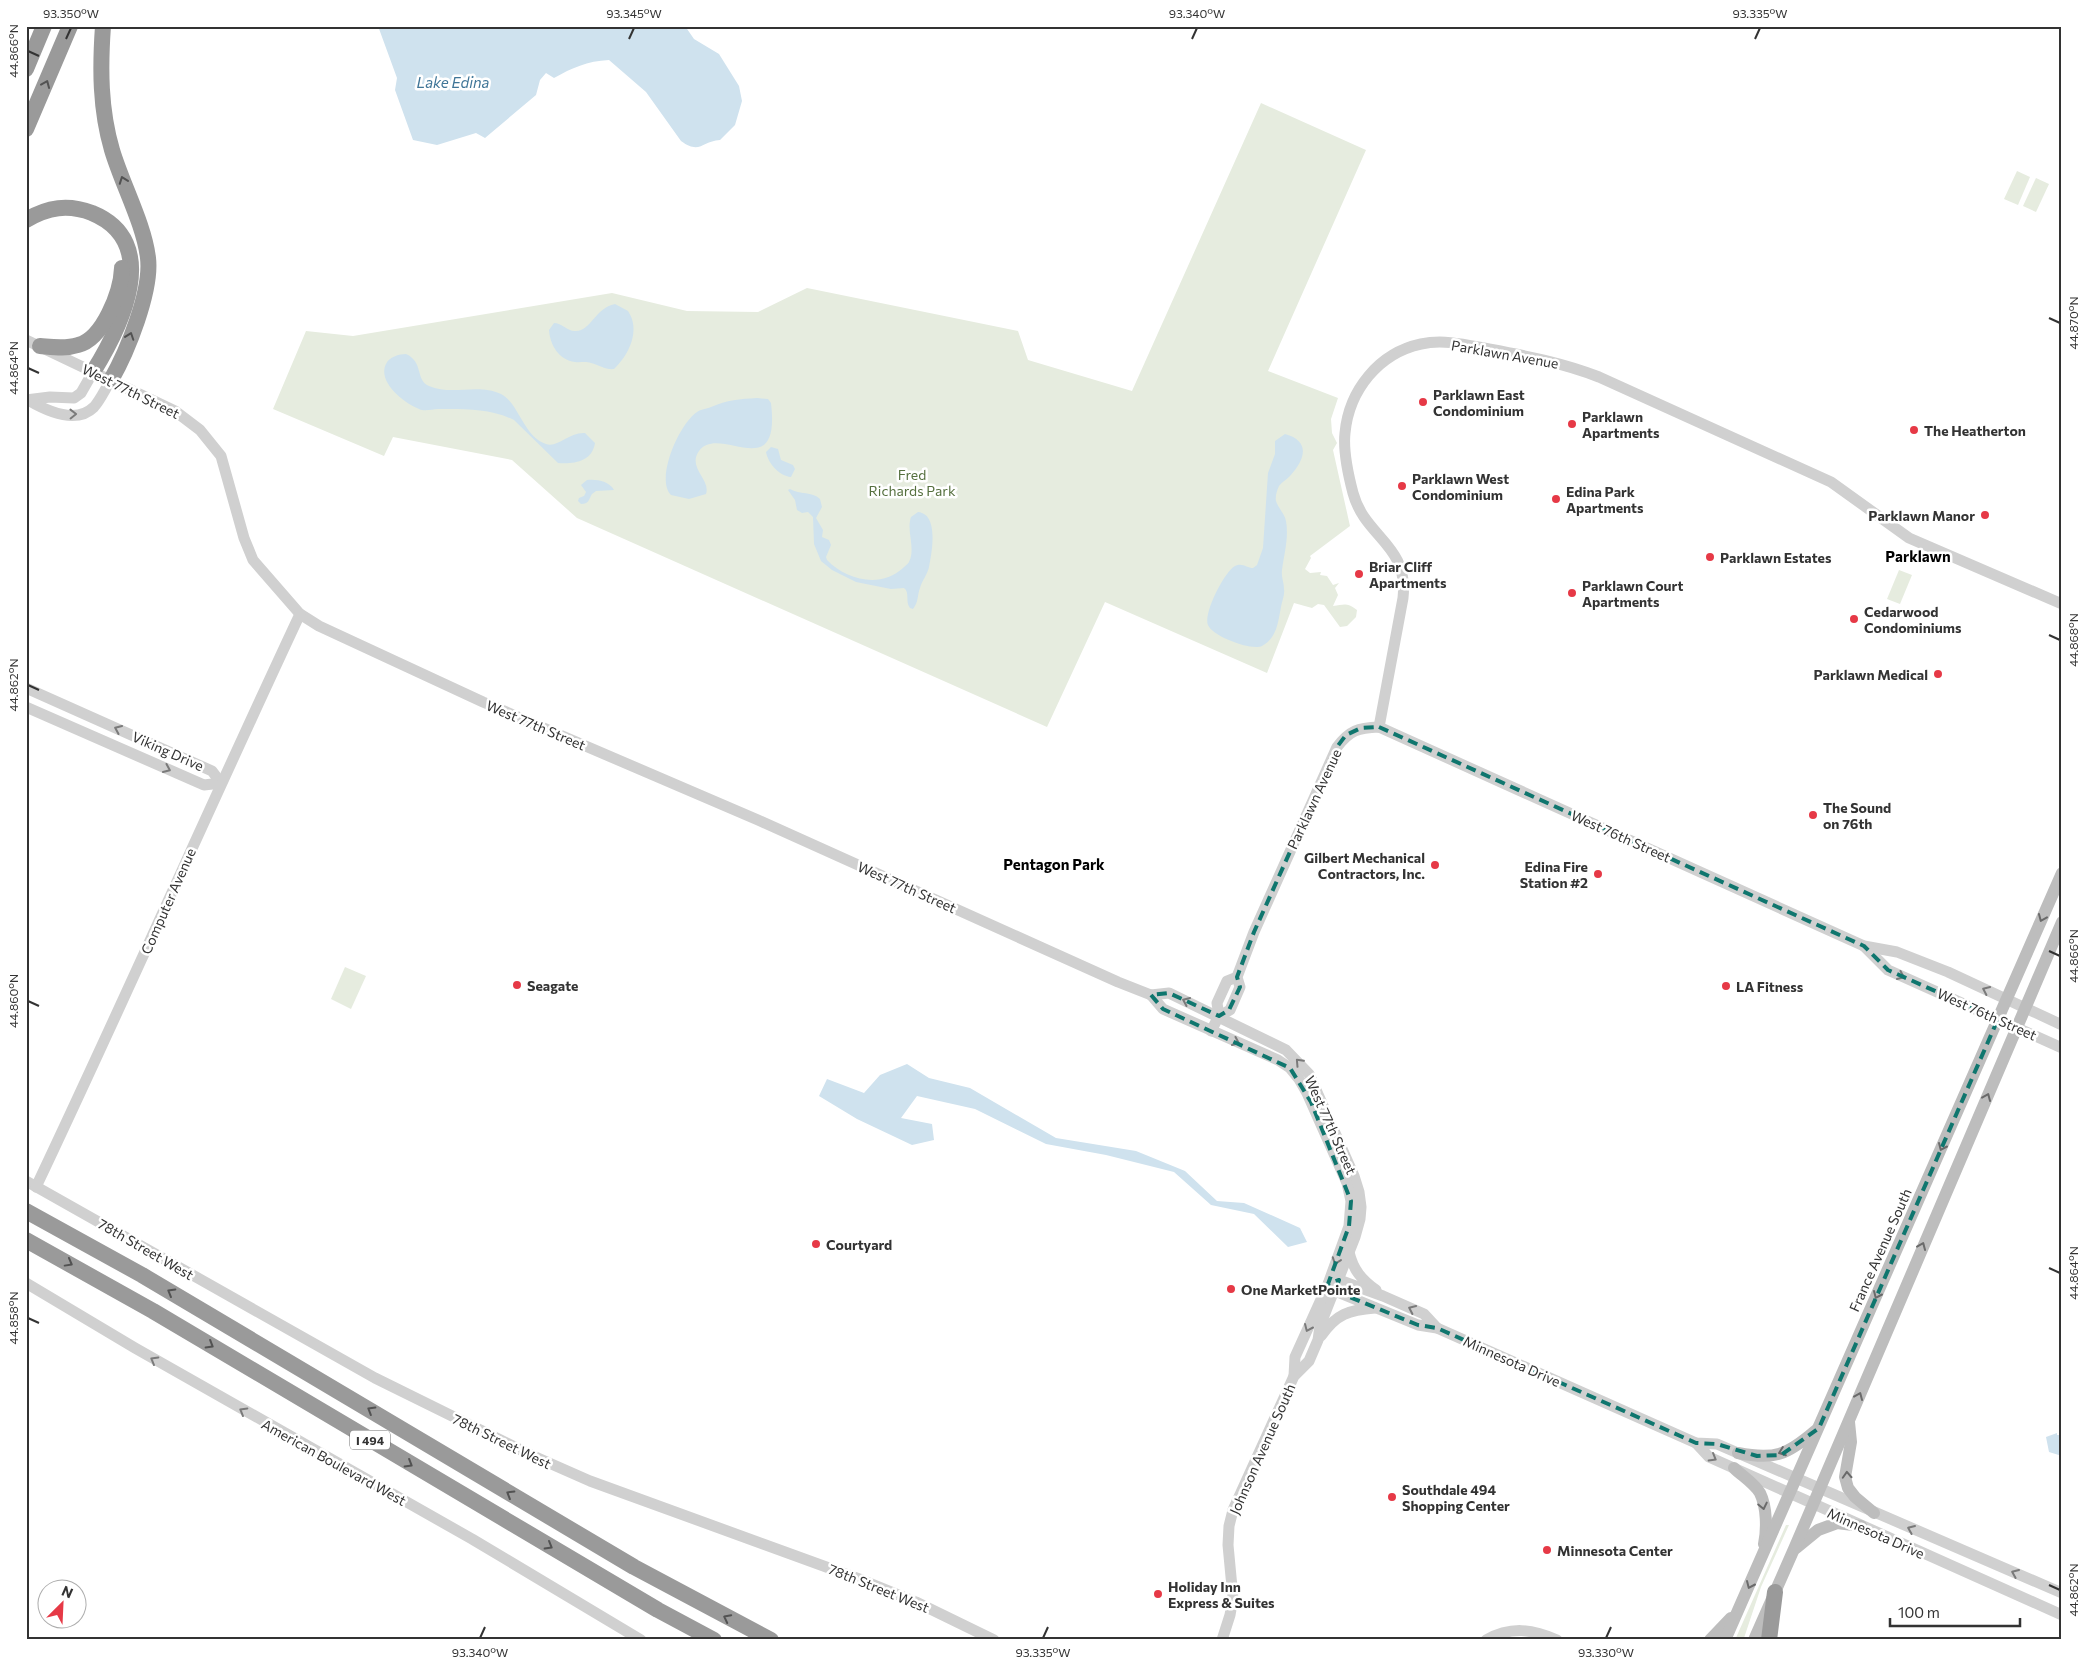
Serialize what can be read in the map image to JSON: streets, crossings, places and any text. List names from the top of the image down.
{
  "streets": {
    "highway": ["I 494"],
    "main road": ["France Avenue South"],
    "street": [
      "Parklawn Avenue",
      "West 77th Street",
      "Viking Drive",
      "West 76th Street",
      "Computer Avenue",
      "78th Street West",
      "Minnesota Drive",
      "Johnson Avenue South",
      "American Boulevard West"
    ]
  },
  "crossings": [
    ["Parklawn Avenue", "West 77th Street"],
    ["Parklawn Avenue", "West 76th Street"],
    ["West 77th Street", "Computer Avenue"],
    ["West 77th Street", "Minnesota Drive"],
    ["West 77th Street", "Johnson Avenue South"],
    ["Viking Drive", "Computer Avenue"],
    ["West 76th Street", "France Avenue South"],
    ["Computer Avenue", "78th Street West"],
    ["France Avenue South", "Minnesota Drive"],
    ["Minnesota Drive", "Johnson Avenue South"]
  ],
  "one_way": ["American Boulevard West"],
  "districts": ["Parklawn", "Pentagon Park"],
  "water": ["Lake Edina"],
  "parks": ["Fred Richards Park"],
  "places": [
    "Parklawn East Condominium",
    "Parklawn Apartments",
    "The Heatherton",
    "Parklawn West Condominium",
    "Edina Park Apartments",
    "Parklawn Manor",
    "Parklawn Estates",
    "Briar Cliff Apartments",
    "Parklawn Court Apartments",
    "Cedarwood Condominiums",
    "Parklawn Medical",
    "The Sound on 76th",
    "Gilbert Mechanical Contractors, Inc.",
    "Edina Fire Station #2",
    "Seagate",
    "LA Fitness",
    "Courtyard",
    "One MarketPointe",
    "Southdale 494 Shopping Center",
    "Minnesota Center",
    "Holiday Inn Express & Suites"
  ],
  "scale_bar": "100 m",
  "north": "top right",
  "coordinates": [
    "93.350°W",
    "93.345°W",
    "93.340°W",
    "93.335°W",
    "44.866°N",
    "44.870°N",
    "44.864°N",
    "44.868°N",
    "44.862°N",
    "44.860°N",
    "44.858°N",
    "93.330°W"
  ]
}
